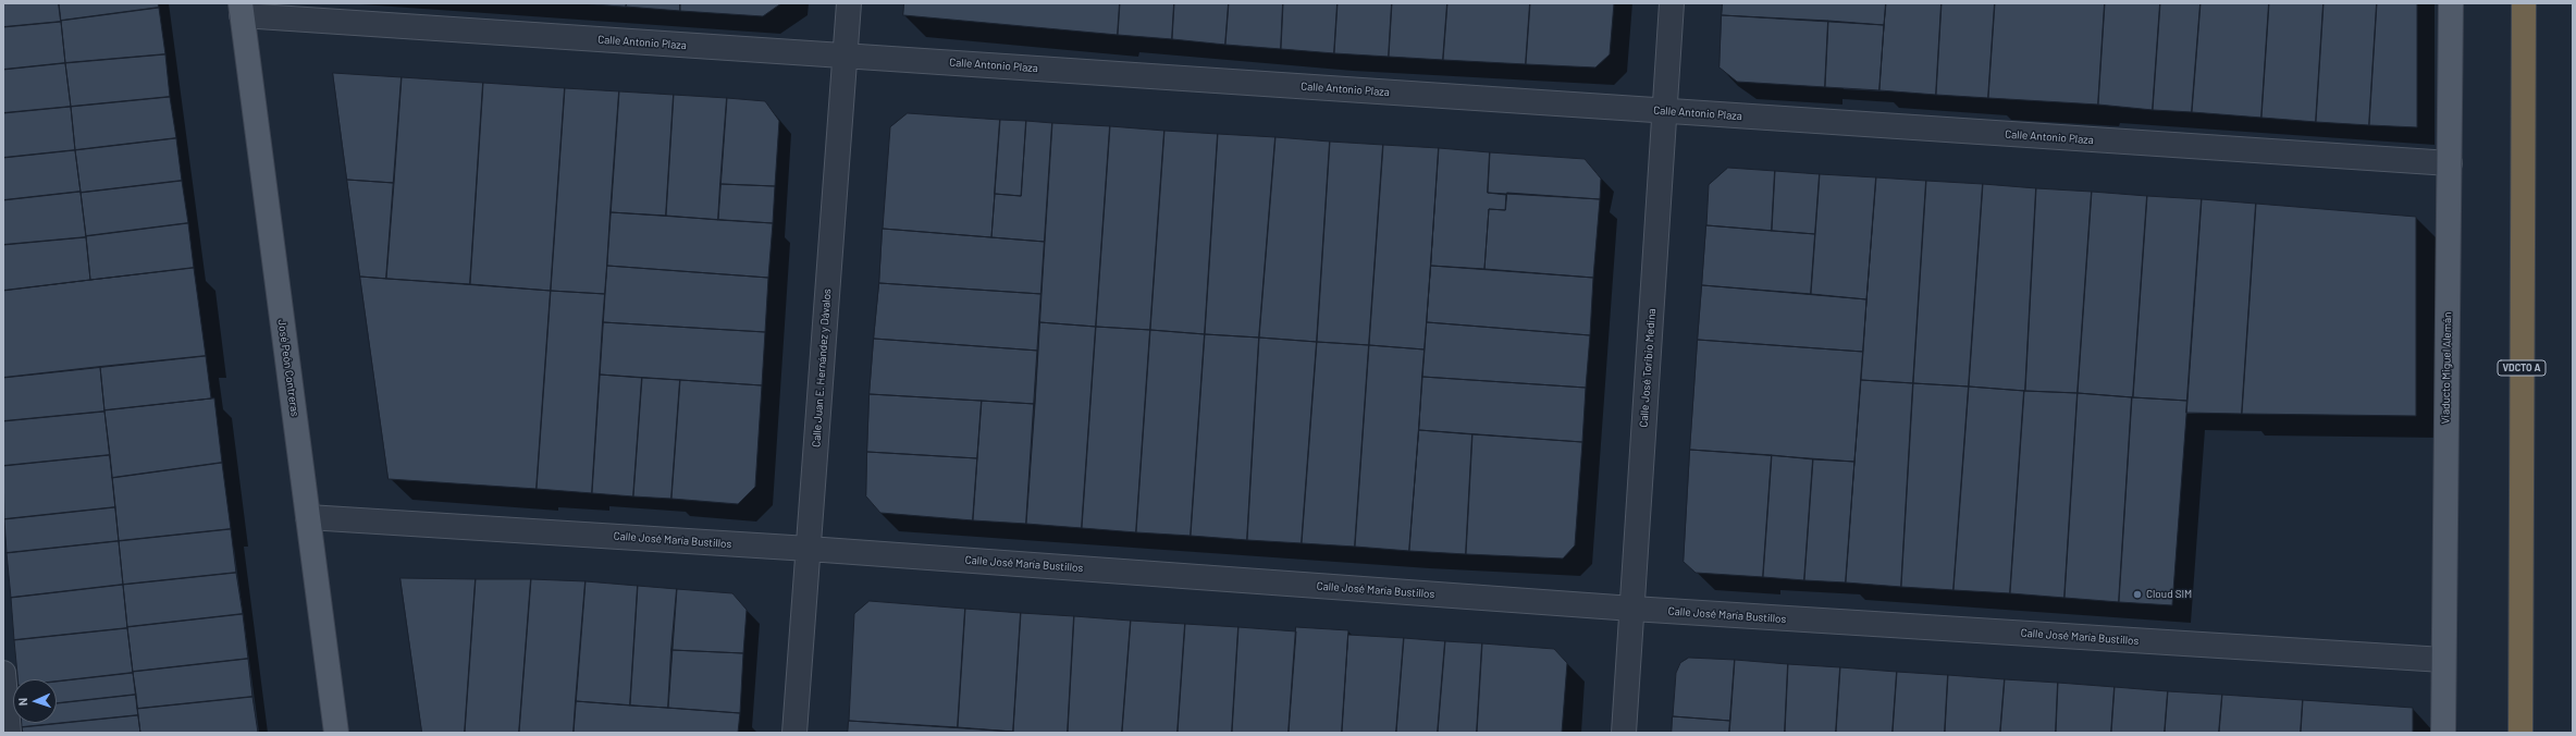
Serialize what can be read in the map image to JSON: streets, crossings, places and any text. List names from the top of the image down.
{
  "streets": {
    "highway": ["VDCTO A"],
    "main road": ["José Peón Contreras", "Viaducto Miguel Alemán"],
    "street": [
      "Calle Antonio Plaza",
      "Calle Juan E. Hernández y Dávalos",
      "Calle José Toribio Medina",
      "Calle José María Bustillos"
    ]
  },
  "crossings": [
    ["Calle Antonio Plaza", "José Peón Contreras"],
    ["Calle Antonio Plaza", "Calle Juan E. Hernández y Dávalos"],
    ["Calle Antonio Plaza", "Calle José Toribio Medina"],
    ["Calle Antonio Plaza", "Viaducto Miguel Alemán"],
    ["José Peón Contreras", "Calle José María Bustillos"],
    ["Calle Juan E. Hernández y Dávalos", "Calle José María Bustillos"],
    ["Calle José Toribio Medina", "Calle José María Bustillos"],
    ["Viaducto Miguel Alemán", "Calle José María Bustillos"]
  ],
  "places": ["Cloud SIM"],
  "north": "left"
}
